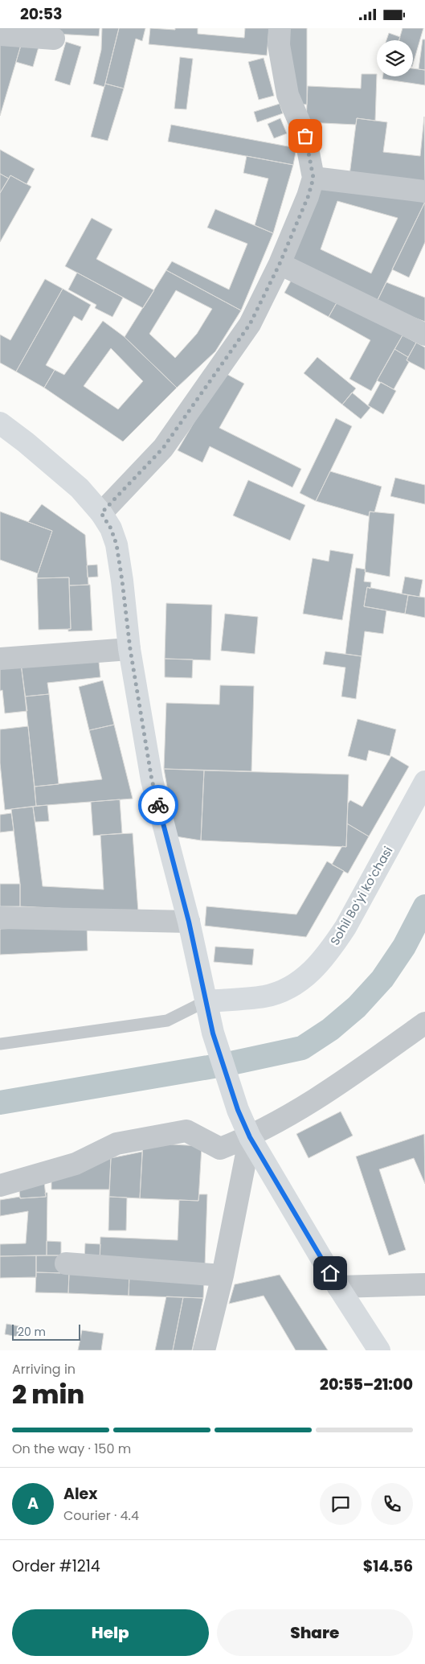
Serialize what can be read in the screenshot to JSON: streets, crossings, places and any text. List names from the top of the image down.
{
  "streets": {
    "main road": ["Sohil Boʻyi koʻchasi"]
  },
  "scale_bar": "20 m",
  "page": {
    "status": "20:53",
    "scale": "20 m",
    "heading": ["2 min", "Arriving in", "20:55–21:00"],
    "panel": [
      "Alex",
      "Courier · 4.4",
      "Order #1214",
      "$14.56"
    ],
    "bar": "On the way · 150 m",
    "round": "A",
    "buttons": ["Help", "Share"]
  }
}
